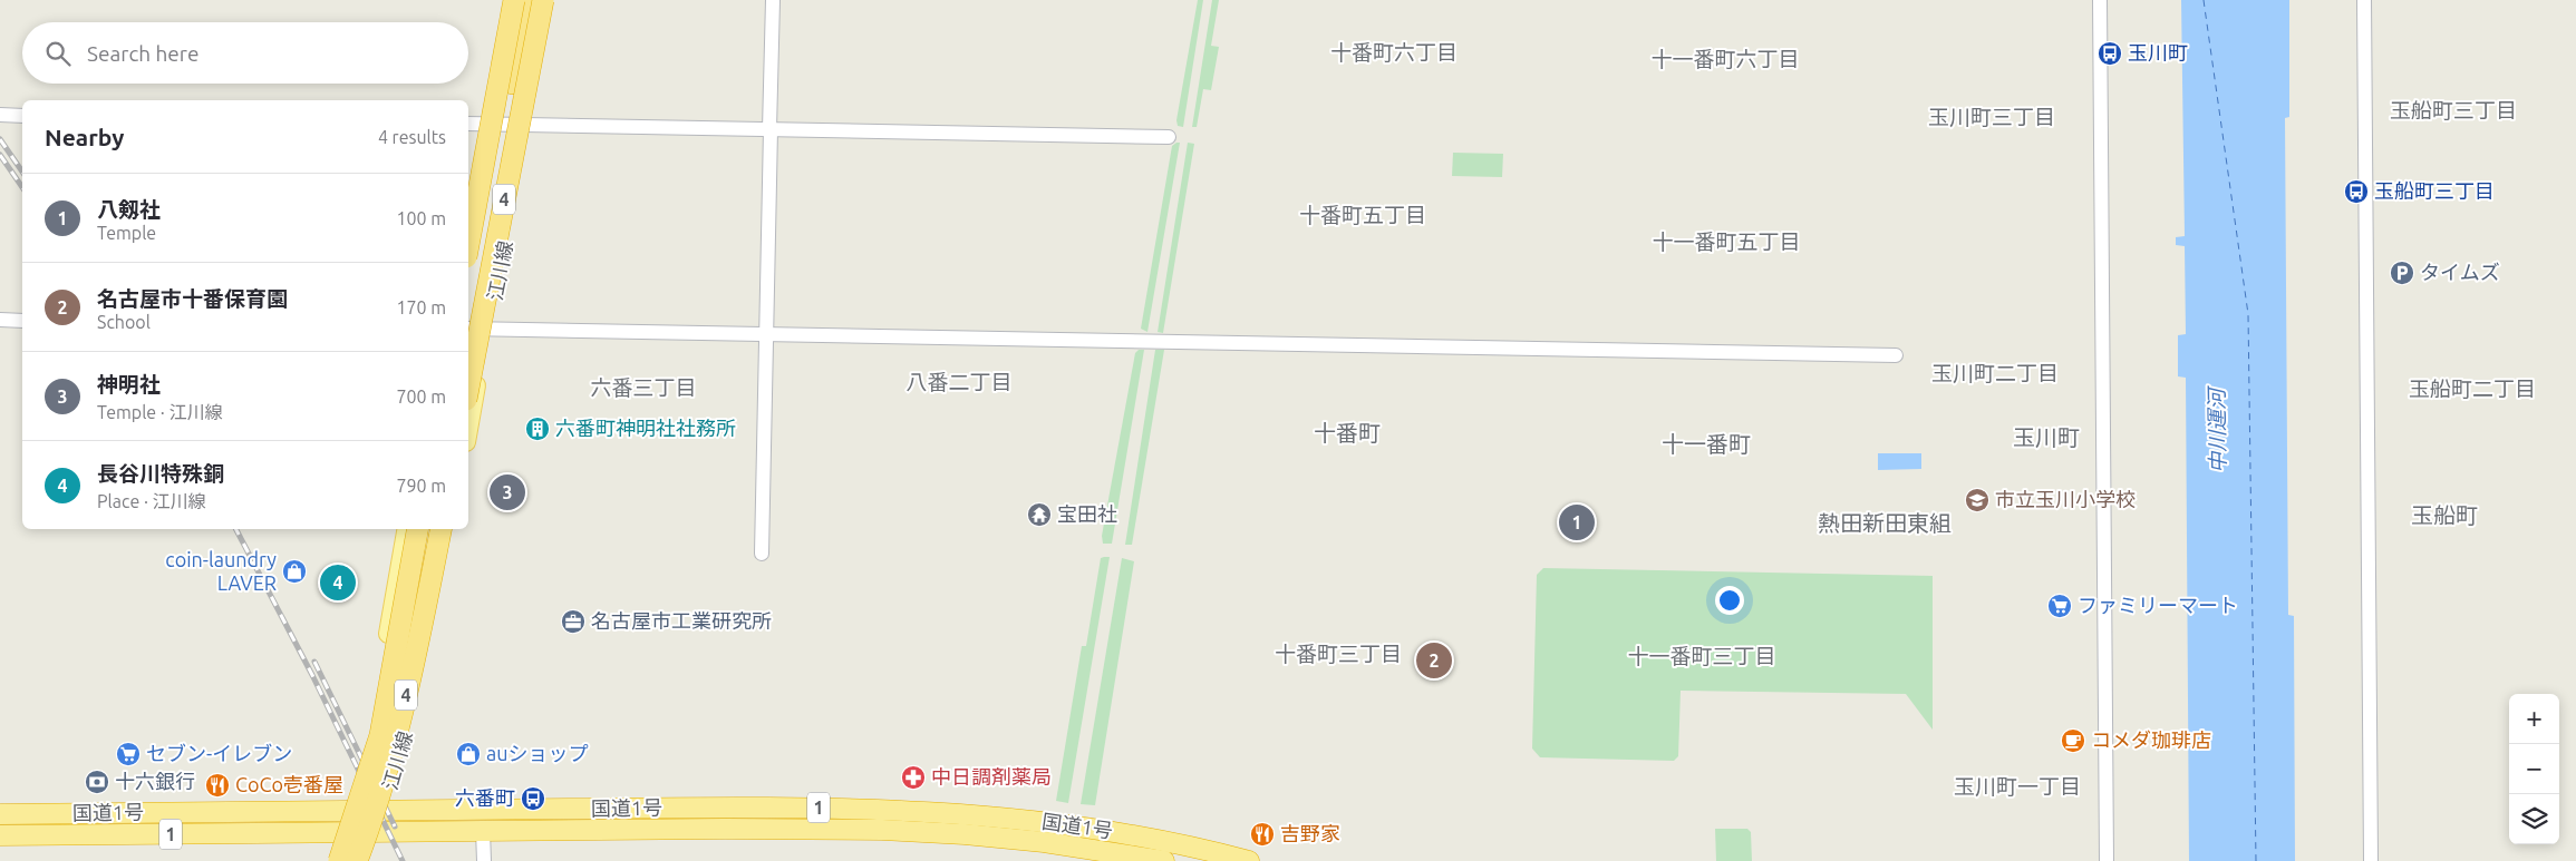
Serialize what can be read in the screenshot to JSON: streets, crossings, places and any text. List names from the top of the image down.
{
  "streets": {
    "highway": ["4", "1", "国道1号"],
    "main road": ["江川線"]
  },
  "crossings": [
    ["江川線", "国道1号"]
  ],
  "districts": [
    "十番町六丁目",
    "十一番町六丁目",
    "玉船町三丁目",
    "玉川町三丁目",
    "十番町五丁目",
    "十一番町五丁目",
    "玉川町二丁目",
    "八番二丁目",
    "六番三丁目",
    "玉船町二丁目",
    "十番町",
    "玉川町",
    "十一番町",
    "玉船町",
    "熱田新田東組",
    "十番町三丁目",
    "十一番町三丁目",
    "玉川町一丁目"
  ],
  "water": ["中川運河"],
  "places": {
    "bus stop": ["玉川町", "玉船町三丁目", "六番町"],
    "parking": ["タイムズ"],
    "building": ["六番町神明社社務所"],
    "school or university": ["市立玉川小学校"],
    "temple": ["宝田社"],
    "shop": ["coin-laundry LAVER", "auショップ"],
    "supermarket": ["ファミリーマート", "セブン-イレブン"],
    "office": ["名古屋市工業研究所"],
    "cafe": ["コメダ珈琲店"],
    "pharmacy": ["中日調剤薬局"],
    "bank": ["十六銀行"],
    "restaurant": ["CoCo壱番屋", "吉野家"]
  },
  "page": {
    "search": "Search here",
    "heading": ["Nearby", "4 results"],
    "list": [
      {
        "mark": "1",
        "name": "八剱社",
        "note": "Temple",
        "value": "100 m"
      },
      {
        "mark": "2",
        "name": "名古屋市十番保育園",
        "note": "School",
        "value": "170 m"
      },
      {
        "mark": "3",
        "name": "神明社",
        "note": "Temple · 江川線",
        "value": "700 m"
      },
      {
        "mark": "4",
        "name": "長谷川特殊銅",
        "note": "Place · 江川線",
        "value": "790 m"
      }
    ],
    "pins": [
      "3",
      "1",
      "4",
      "2"
    ],
    "map_buttons": ["+", "−"]
  }
}
